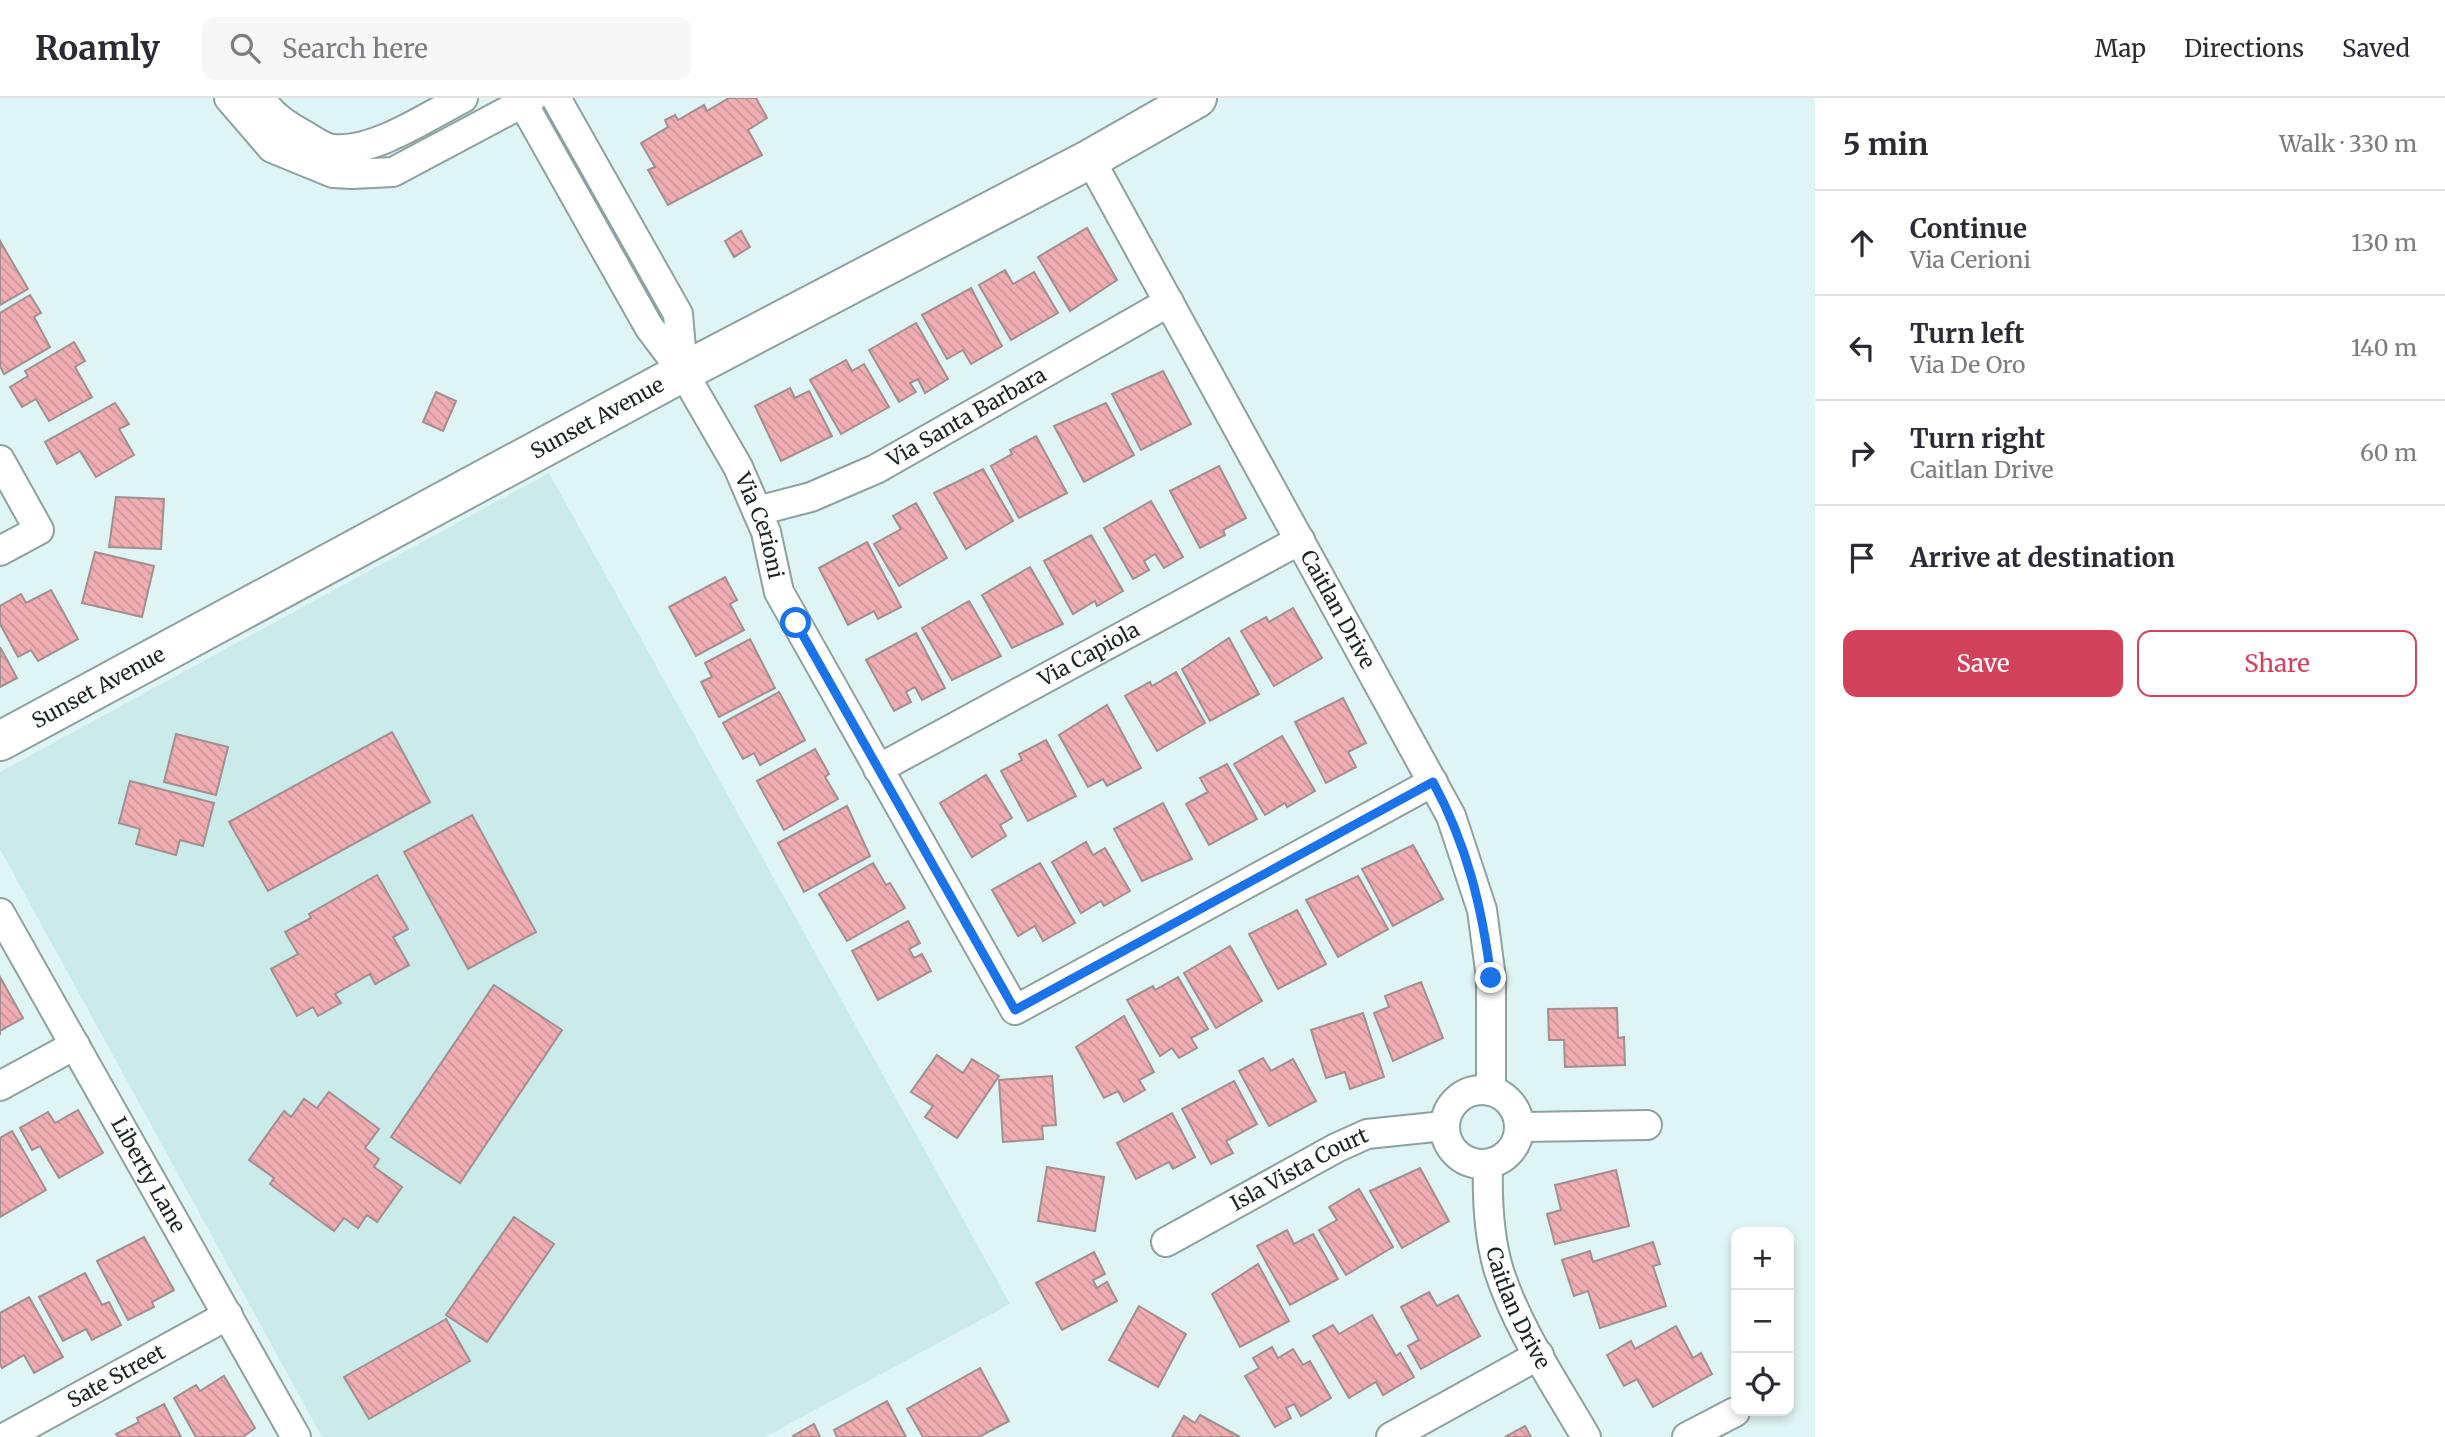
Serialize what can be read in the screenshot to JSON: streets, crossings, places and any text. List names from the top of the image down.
{
  "streets": {
    "main road": ["Sunset Avenue"],
    "street": [
      "Via Santa Barbara",
      "Via Cerioni",
      "Caitlan Drive",
      "Via Capiola",
      "Isla Vista Court",
      "Liberty Lane",
      "Sate Street"
    ]
  },
  "crossings": [
    ["Via Santa Barbara", "Via Cerioni"],
    ["Via Santa Barbara", "Caitlan Drive"],
    ["Sunset Avenue", "Via Cerioni"],
    ["Sunset Avenue", "Caitlan Drive"],
    ["Via Cerioni", "Caitlan Drive"],
    ["Via Cerioni", "Via Capiola"],
    ["Caitlan Drive", "Via Capiola"],
    ["Caitlan Drive", "Isla Vista Court"],
    ["Liberty Lane", "Sate Street"]
  ],
  "page": {
    "header": "Roamly",
    "search": "Search here",
    "nav": ["Map", "Directions", "Saved"],
    "heading": ["5 min", "Walk · 330 m"],
    "list": [
      ["Continue", "Via Cerioni", "130 m"],
      ["Turn left", "Via De Oro", "140 m"],
      ["Turn right", "Caitlan Drive", "60 m"],
      "Arrive at destination"
    ],
    "buttons": ["Save", "Share"],
    "map_buttons": ["+", "−"]
  }
}
